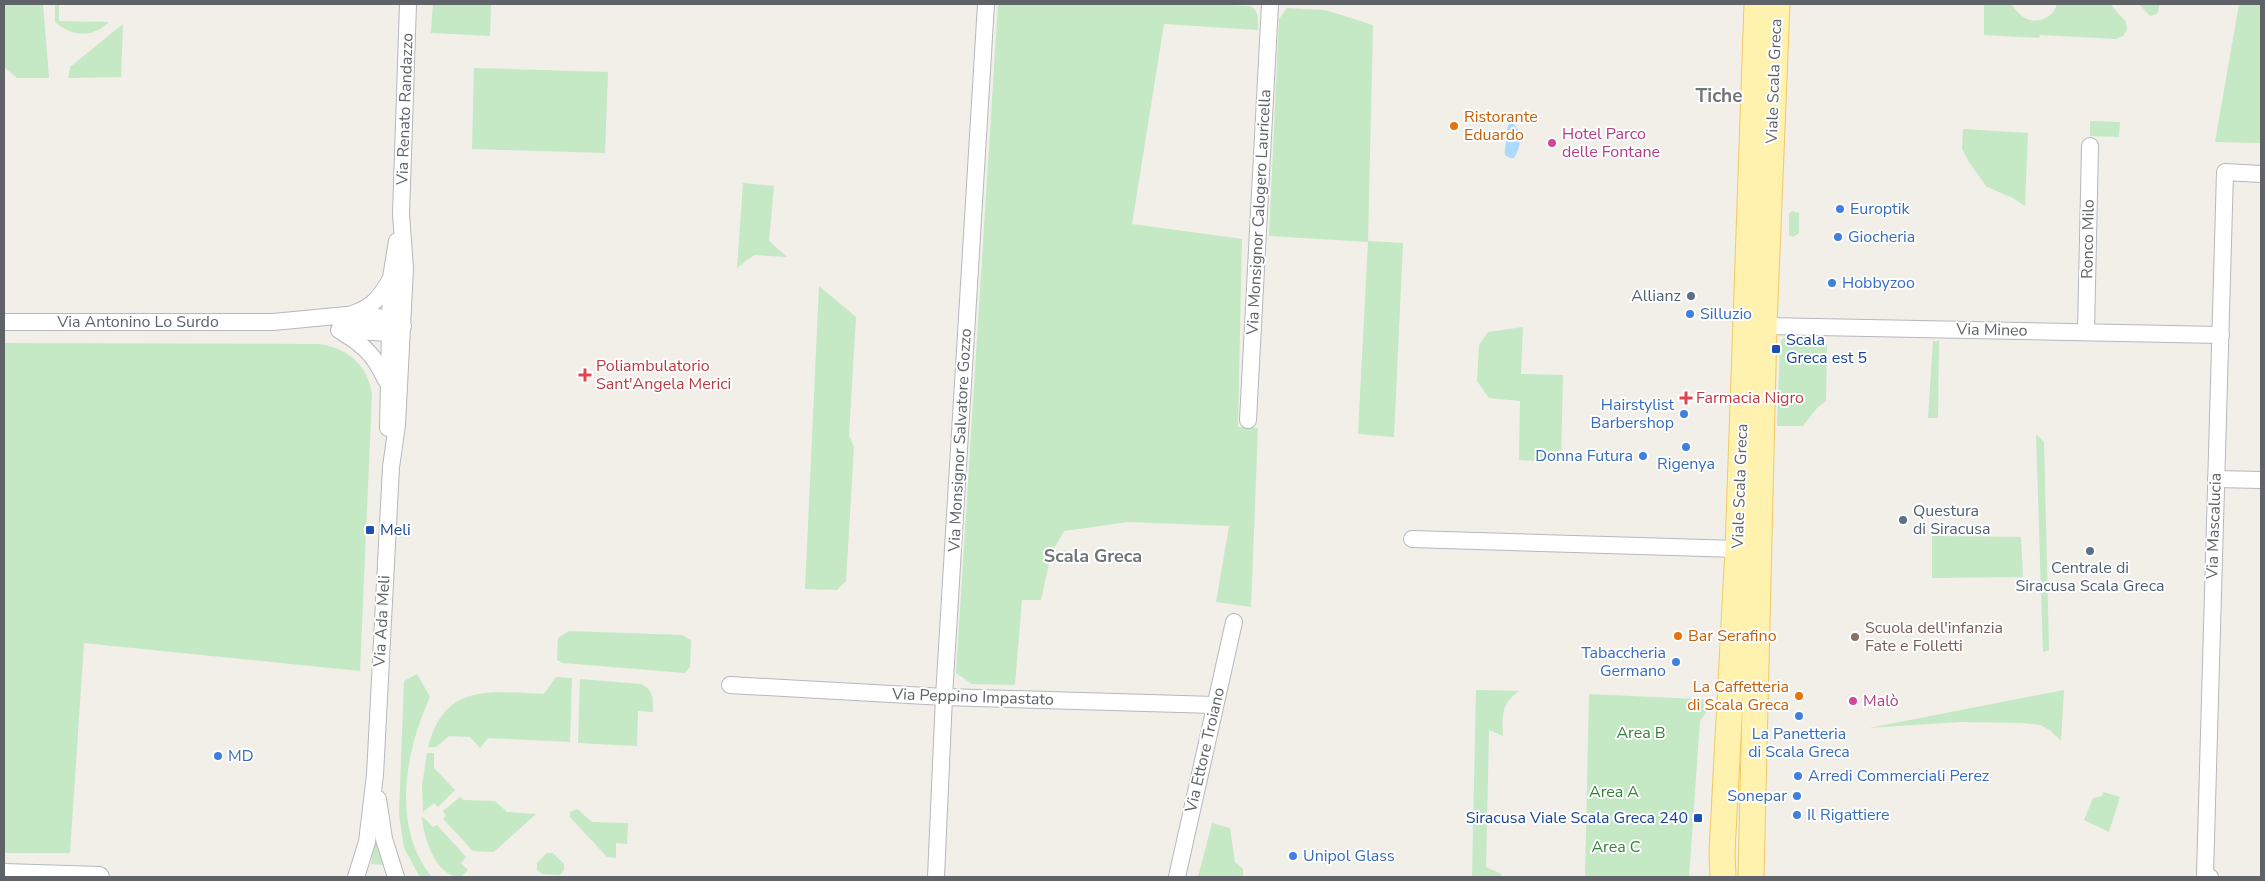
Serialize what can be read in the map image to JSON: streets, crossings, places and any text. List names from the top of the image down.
{
  "streets": {
    "main road": ["Viale Scala Greca"],
    "street": [
      "Via Renato Randazzo",
      "Via Monsignor Calogero Lauricella",
      "Ronco Milo",
      "Via Antonino Lo Surdo",
      "Via Mineo",
      "Via Monsignor Salvatore Gozzo",
      "Via Mascalucia",
      "Via Ada Meli",
      "Via Peppino Impastato",
      "Via Ettore Troiano"
    ]
  },
  "crossings": [
    ["Viale Scala Greca", "Via Mineo"],
    ["Ronco Milo", "Via Mineo"],
    ["Via Mineo", "Via Mascalucia"],
    ["Via Monsignor Salvatore Gozzo", "Via Peppino Impastato"],
    ["Via Peppino Impastato", "Via Ettore Troiano"]
  ],
  "districts": ["Tiche", "Scala Greca"],
  "parks": ["Area B", "Area A", "Area C"],
  "places": {
    "other": [
      "Ristorante Eduardo",
      "Hotel Parco delle Fontane",
      "Europtik",
      "Giocheria",
      "Hobbyzoo",
      "Allianz",
      "Silluzio",
      "Hairstylist Barbershop",
      "Rigenya",
      "Donna Futura",
      "Questura di Siracusa",
      "Centrale di Siracusa Scala Greca",
      "Bar Serafino",
      "Scuola dell'infanzia Fate e Folletti",
      "Tabaccheria Germano",
      "La Caffetteria di Scala Greca",
      "Malò",
      "La Panetteria di Scala Greca",
      "MD",
      "Arredi Commerciali Perez",
      "Sonepar",
      "Il Rigattiere",
      "Unipol Glass"
    ],
    "transit": ["Scala Greca est 5", "Meli", "Siracusa Viale Scala Greca 240"],
    "health": ["Poliambulatorio Sant'Angela Merici", "Farmacia Nigro"]
  }
}
